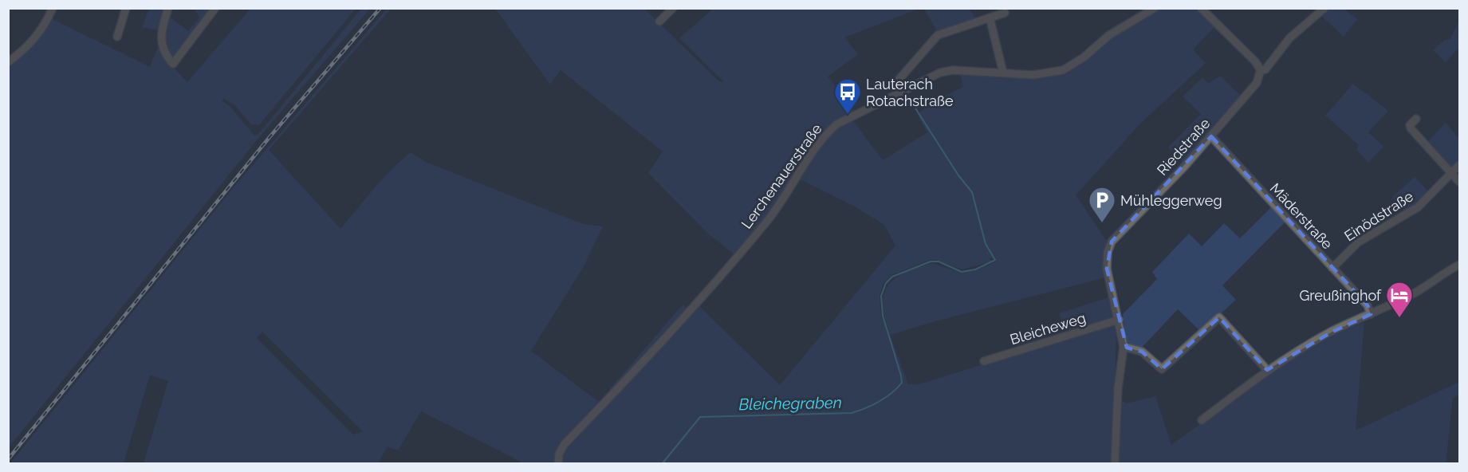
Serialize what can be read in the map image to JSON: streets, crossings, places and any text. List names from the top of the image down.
{
  "streets": {
    "street": [
      "Riedstraße",
      "Lerchenauerstraße",
      "Mäderstraße",
      "Einödstraße",
      "Bleicheweg"
    ]
  },
  "crossings": [
    ["Riedstraße", "Mäderstraße"],
    ["Riedstraße", "Bleicheweg"],
    ["Mäderstraße", "Einödstraße"]
  ],
  "water": ["Bleichegraben"],
  "places": {
    "bus stop": ["Lauterach Rotachstraße"],
    "parking": ["Mühleggerweg"],
    "hotel": ["Greußinghof"]
  }
}
